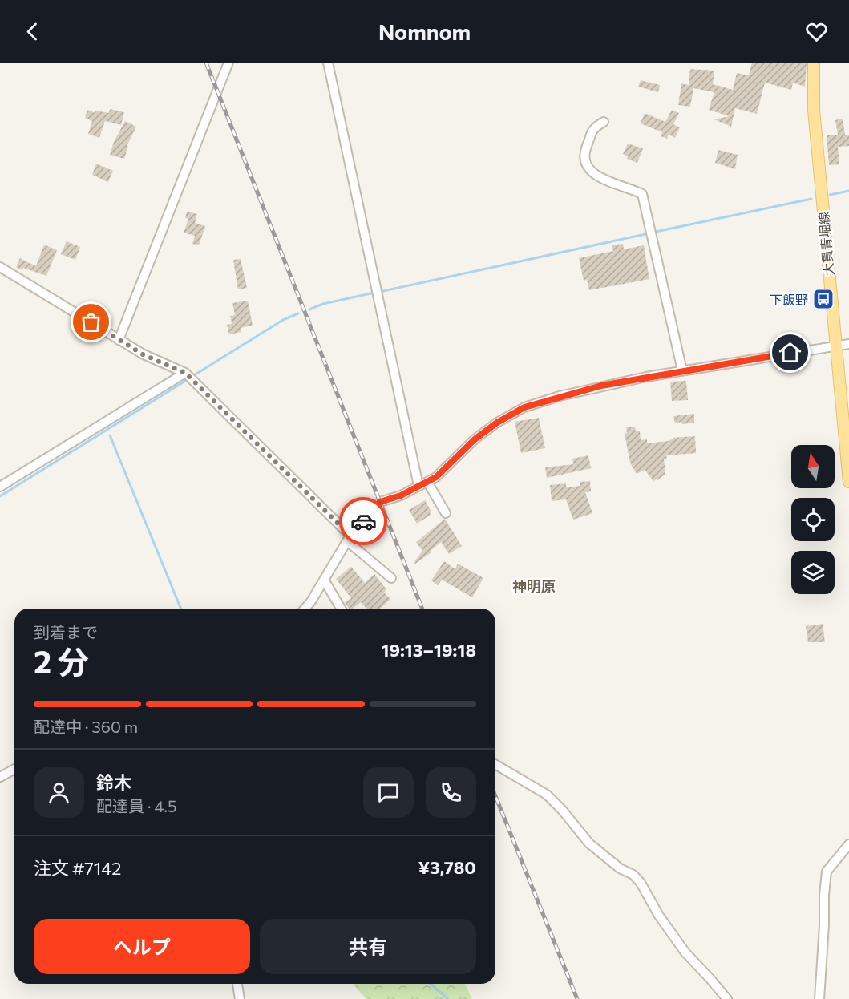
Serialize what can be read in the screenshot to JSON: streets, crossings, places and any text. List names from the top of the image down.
{
  "streets": {
    "main road": ["大貫青堀線"]
  },
  "districts": ["神明原"],
  "places": {
    "bus stop": ["下飯野"]
  },
  "north": "top",
  "page": {
    "header": "Nomnom",
    "heading": ["2 分", "到着まで", "19:13–19:18"],
    "panel": [
      "鈴木",
      "配達員 · 4.5",
      "注文 #7142",
      "¥3,780"
    ],
    "bar": "配達中 · 360 m",
    "buttons": ["ヘルプ", "共有"]
  }
}
